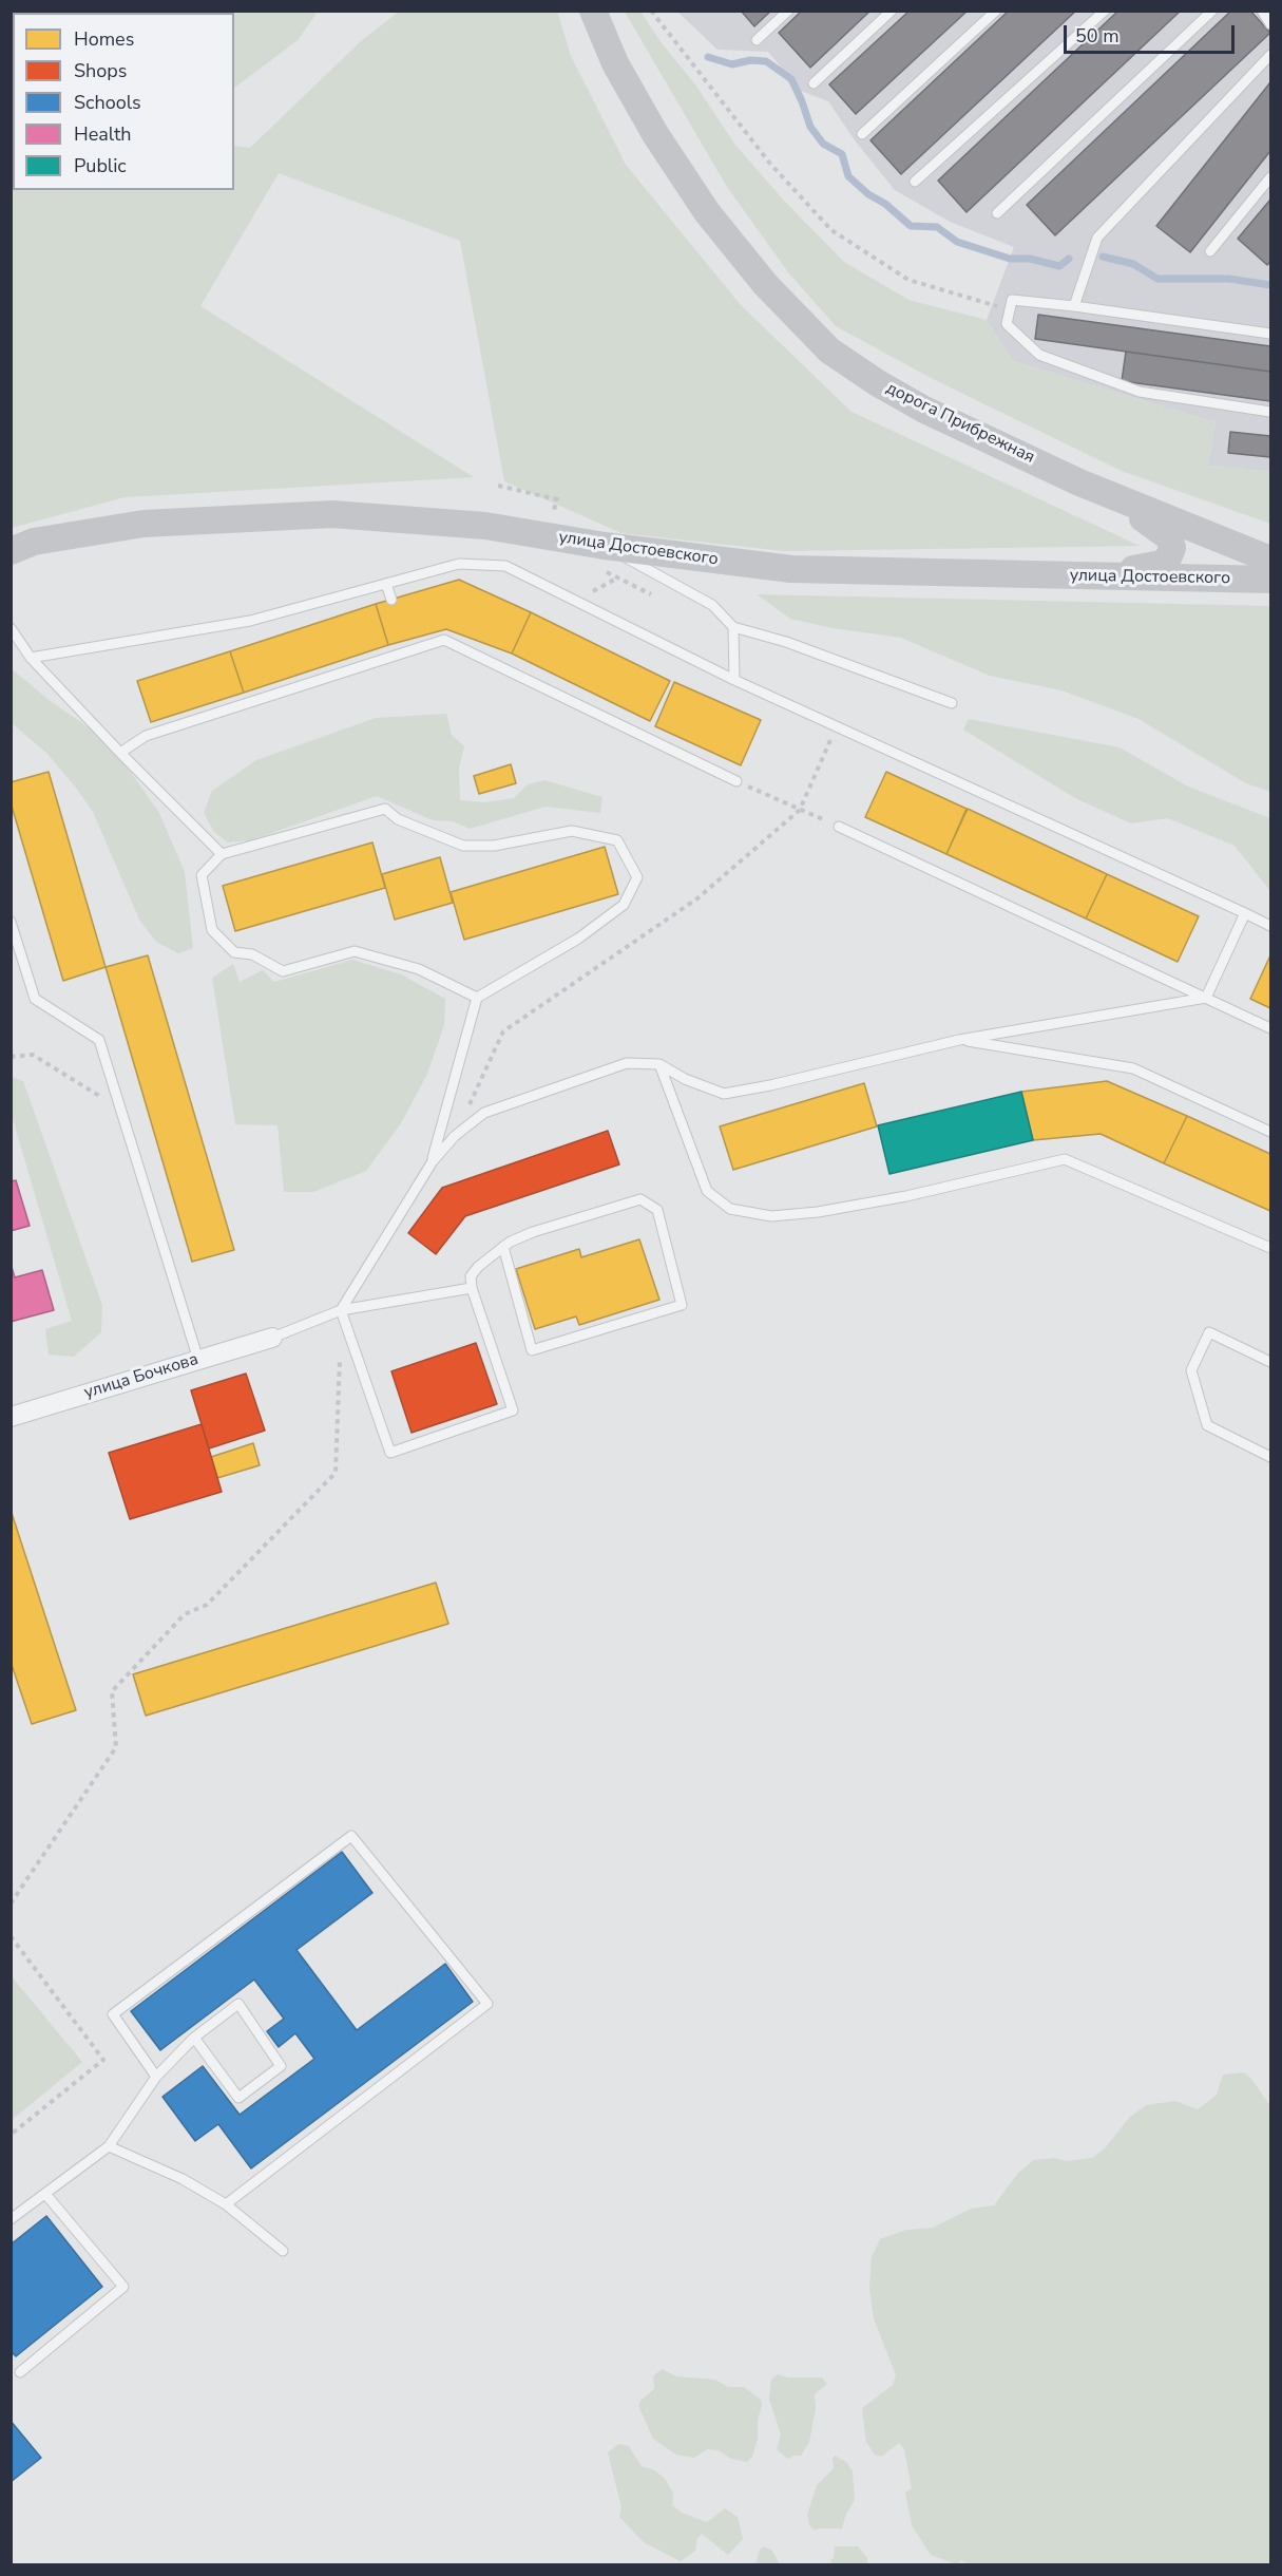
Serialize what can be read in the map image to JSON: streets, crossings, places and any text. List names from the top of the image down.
{
  "streets": {
    "street": ["дорога Прибрежная", "улица Достоевского", "улица Бочкова"]
  },
  "legend": [
    "Homes",
    "Shops",
    "Schools",
    "Health",
    "Public"
  ],
  "scale_bar": "50 m"
}
